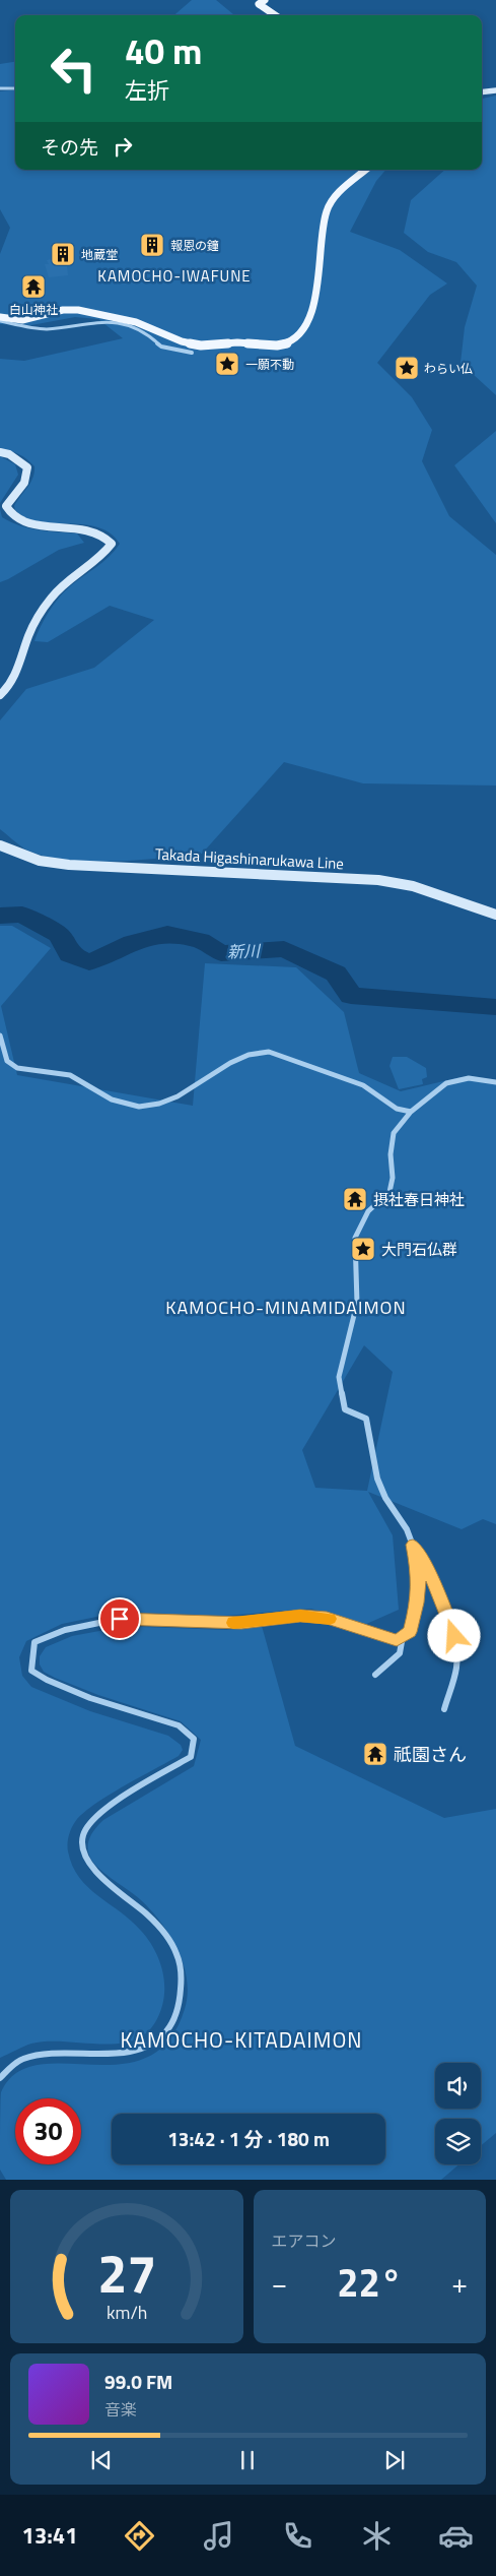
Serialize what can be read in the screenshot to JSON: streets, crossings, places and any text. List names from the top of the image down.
{
  "streets": {
    "main road": ["Takada Higashinarukawa Line"]
  },
  "districts": ["KAMOCHO-IWAFUNE", "KAMOCHO-MINAMIDAIMON", "KAMOCHO-KITADAIMON"],
  "water": ["新川"],
  "places": {
    "building": ["報恩の鐘", "地蔵堂"],
    "temple": ["白山神社", "摂社春日神社", "祇園さん"],
    "place": ["一願不動", "わらい仏", "大門石仏群"]
  },
  "page": {
    "turn": ["40 m", "左折"],
    "then": "その先",
    "limit": "30",
    "trip": "13:42 · 1 分 · 180 m",
    "tile": "エアコン",
    "heat": ["−", "22°", "+"],
    "song": ["99.0 FM", "音楽"],
    "tabs": "13:41",
    "gauge": ["27", "km/h"]
  }
}
